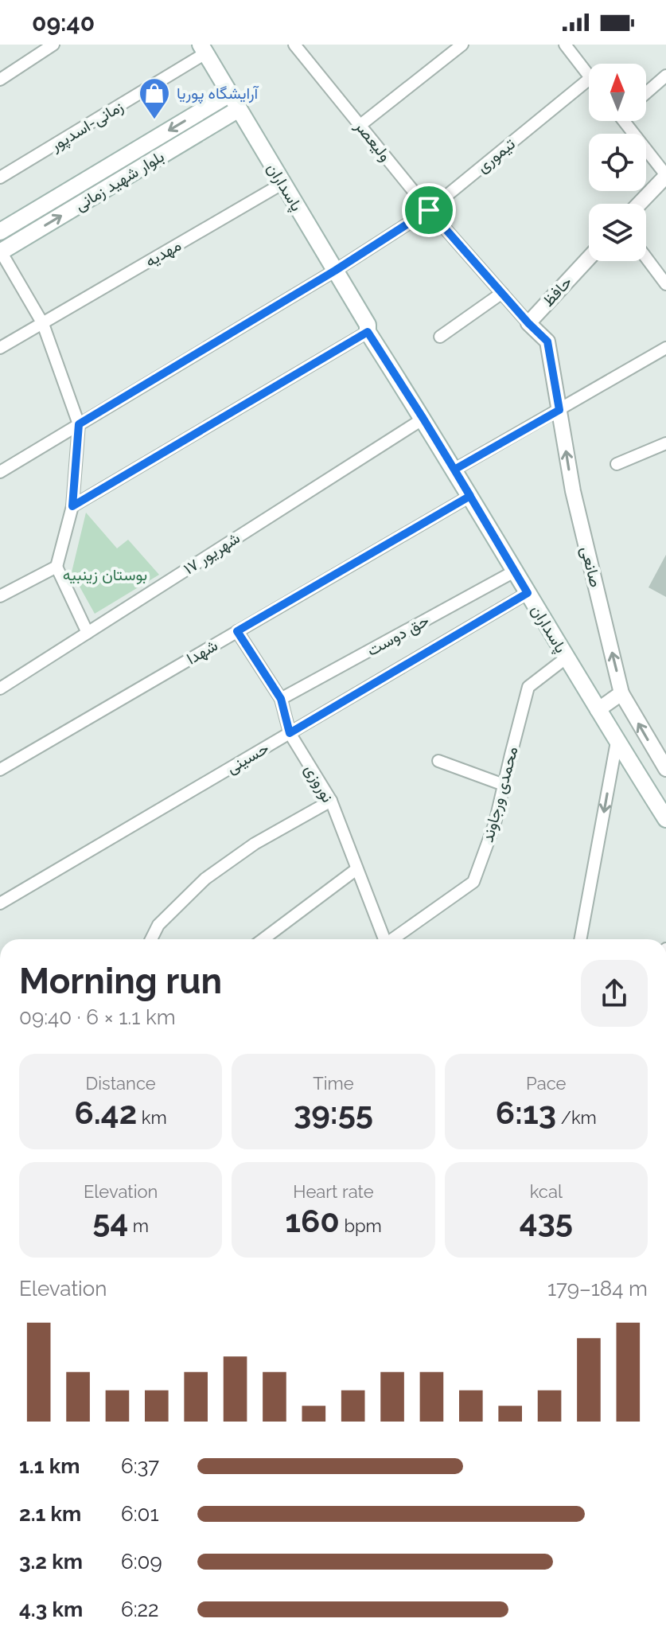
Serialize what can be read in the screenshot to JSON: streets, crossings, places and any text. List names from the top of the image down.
{
  "streets": {
    "main road": ["بلوار شهید زمانی", "پاسداران"],
    "street": [
      "زمانی-اسدپور",
      "ولیعصر",
      "تیموری",
      "مهدیه",
      "حافظ",
      "۱۷ شهریور",
      "صانعی",
      "حق دوست",
      "شهدا",
      "حسینی",
      "نوروزی",
      "محمدی ورجاوند"
    ]
  },
  "crossings": [
    ["زمانی-اسدپور", "پاسداران"],
    ["ولیعصر", "تیموری"],
    ["ولیعصر", "حافظ"],
    ["تیموری", "پاسداران"],
    ["بلوار شهید زمانی", "پاسداران"],
    ["پاسداران", "مهدیه"],
    ["پاسداران", "۱۷ شهریور"],
    ["پاسداران", "حق دوست"],
    ["پاسداران", "شهدا"],
    ["پاسداران", "حسینی"],
    ["پاسداران", "محمدی ورجاوند"],
    ["حق دوست", "نوروزی"],
    ["شهدا", "نوروزی"],
    ["حسینی", "نوروزی"]
  ],
  "one_way": ["صانعی"],
  "parks": ["بوستان زینبیه"],
  "places": {
    "shop": ["آرایشگاه پوریا"]
  },
  "north": "top",
  "page": {
    "status": "09:40",
    "heading": ["Morning run", "09:40 · 6 × 1.1 km"],
    "stats": [
      ["Distance", "6.42 km"],
      ["Time", "39:55"],
      ["Pace", "6:13 /km"],
      ["Elevation", "54 m"],
      ["Heart rate", "160 bpm"],
      ["kcal", "435"]
    ],
    "chart": ["Elevation", "179–184 m"],
    "list": [
      {
        "name": "1.1 km",
        "note": "6:37"
      },
      {
        "name": "2.1 km",
        "note": "6:01"
      },
      {
        "name": "3.2 km",
        "note": "6:09"
      },
      {
        "name": "4.3 km",
        "note": "6:22"
      }
    ]
  }
}
